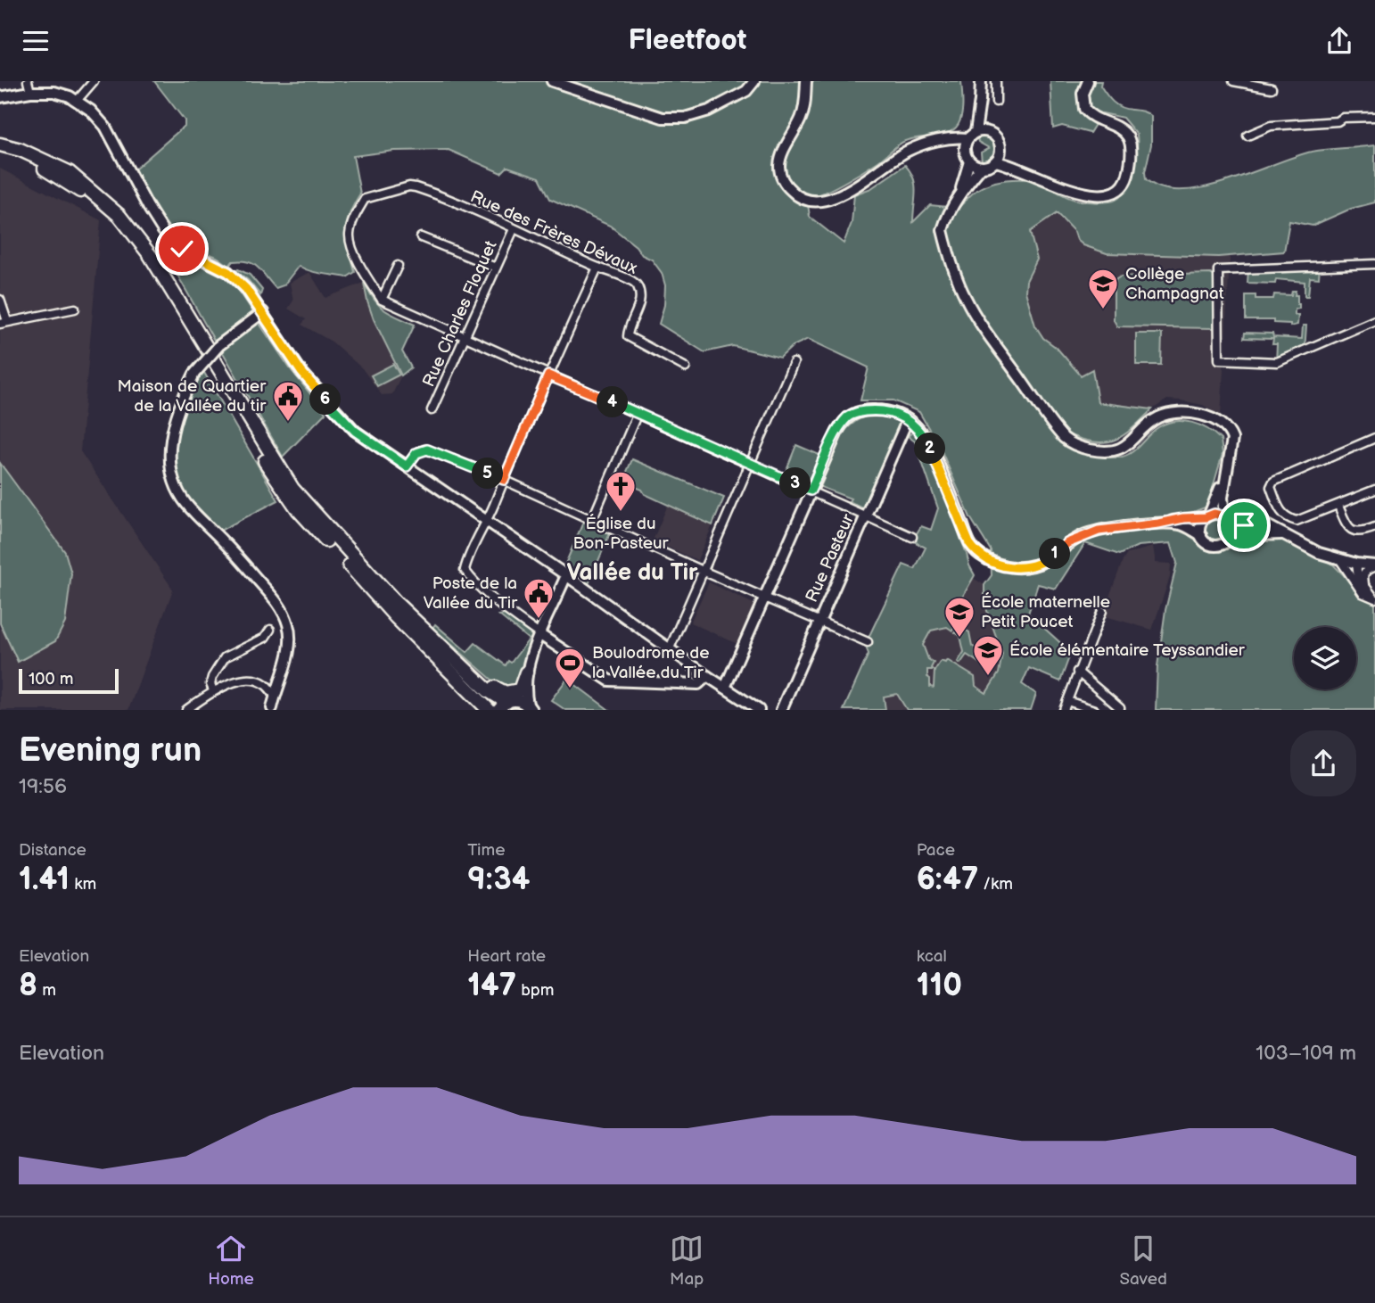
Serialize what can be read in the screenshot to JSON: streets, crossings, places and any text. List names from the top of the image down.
{
  "streets": {
    "street": ["Rue des Frères Dévaux", "Rue Charles Floquet", "Rue Pasteur"]
  },
  "crossings": [
    ["Rue des Frères Dévaux", "Rue Charles Floquet"]
  ],
  "districts": ["Vallée du Tir"],
  "places": {
    "school or university": ["Collège Champagnat", "École maternelle Petit Poucet", "École élémentaire Teyssandier"],
    "public building": ["Maison de Quartier de la Vallée du tir", "Poste de la Vallée du Tir"],
    "church": ["Église du Bon-Pasteur"],
    "sports": ["Boulodrome de la Vallée du Tir"]
  },
  "scale_bar": "100 m",
  "page": {
    "header": "Fleetfoot",
    "pins": [
      "6",
      "4",
      "2",
      "5",
      "3",
      "1"
    ],
    "scale": "100 m",
    "heading": ["Evening run", "19:56"],
    "stats": [
      ["Distance", "1.41 km"],
      ["Time", "9:34"],
      ["Pace", "6:47 /km"],
      ["Elevation", "8 m"],
      ["Heart rate", "147 bpm"],
      ["kcal", "110"]
    ],
    "chart": ["Elevation", "103–109 m"],
    "tabs": ["Home", "Map", "Saved"]
  }
}
